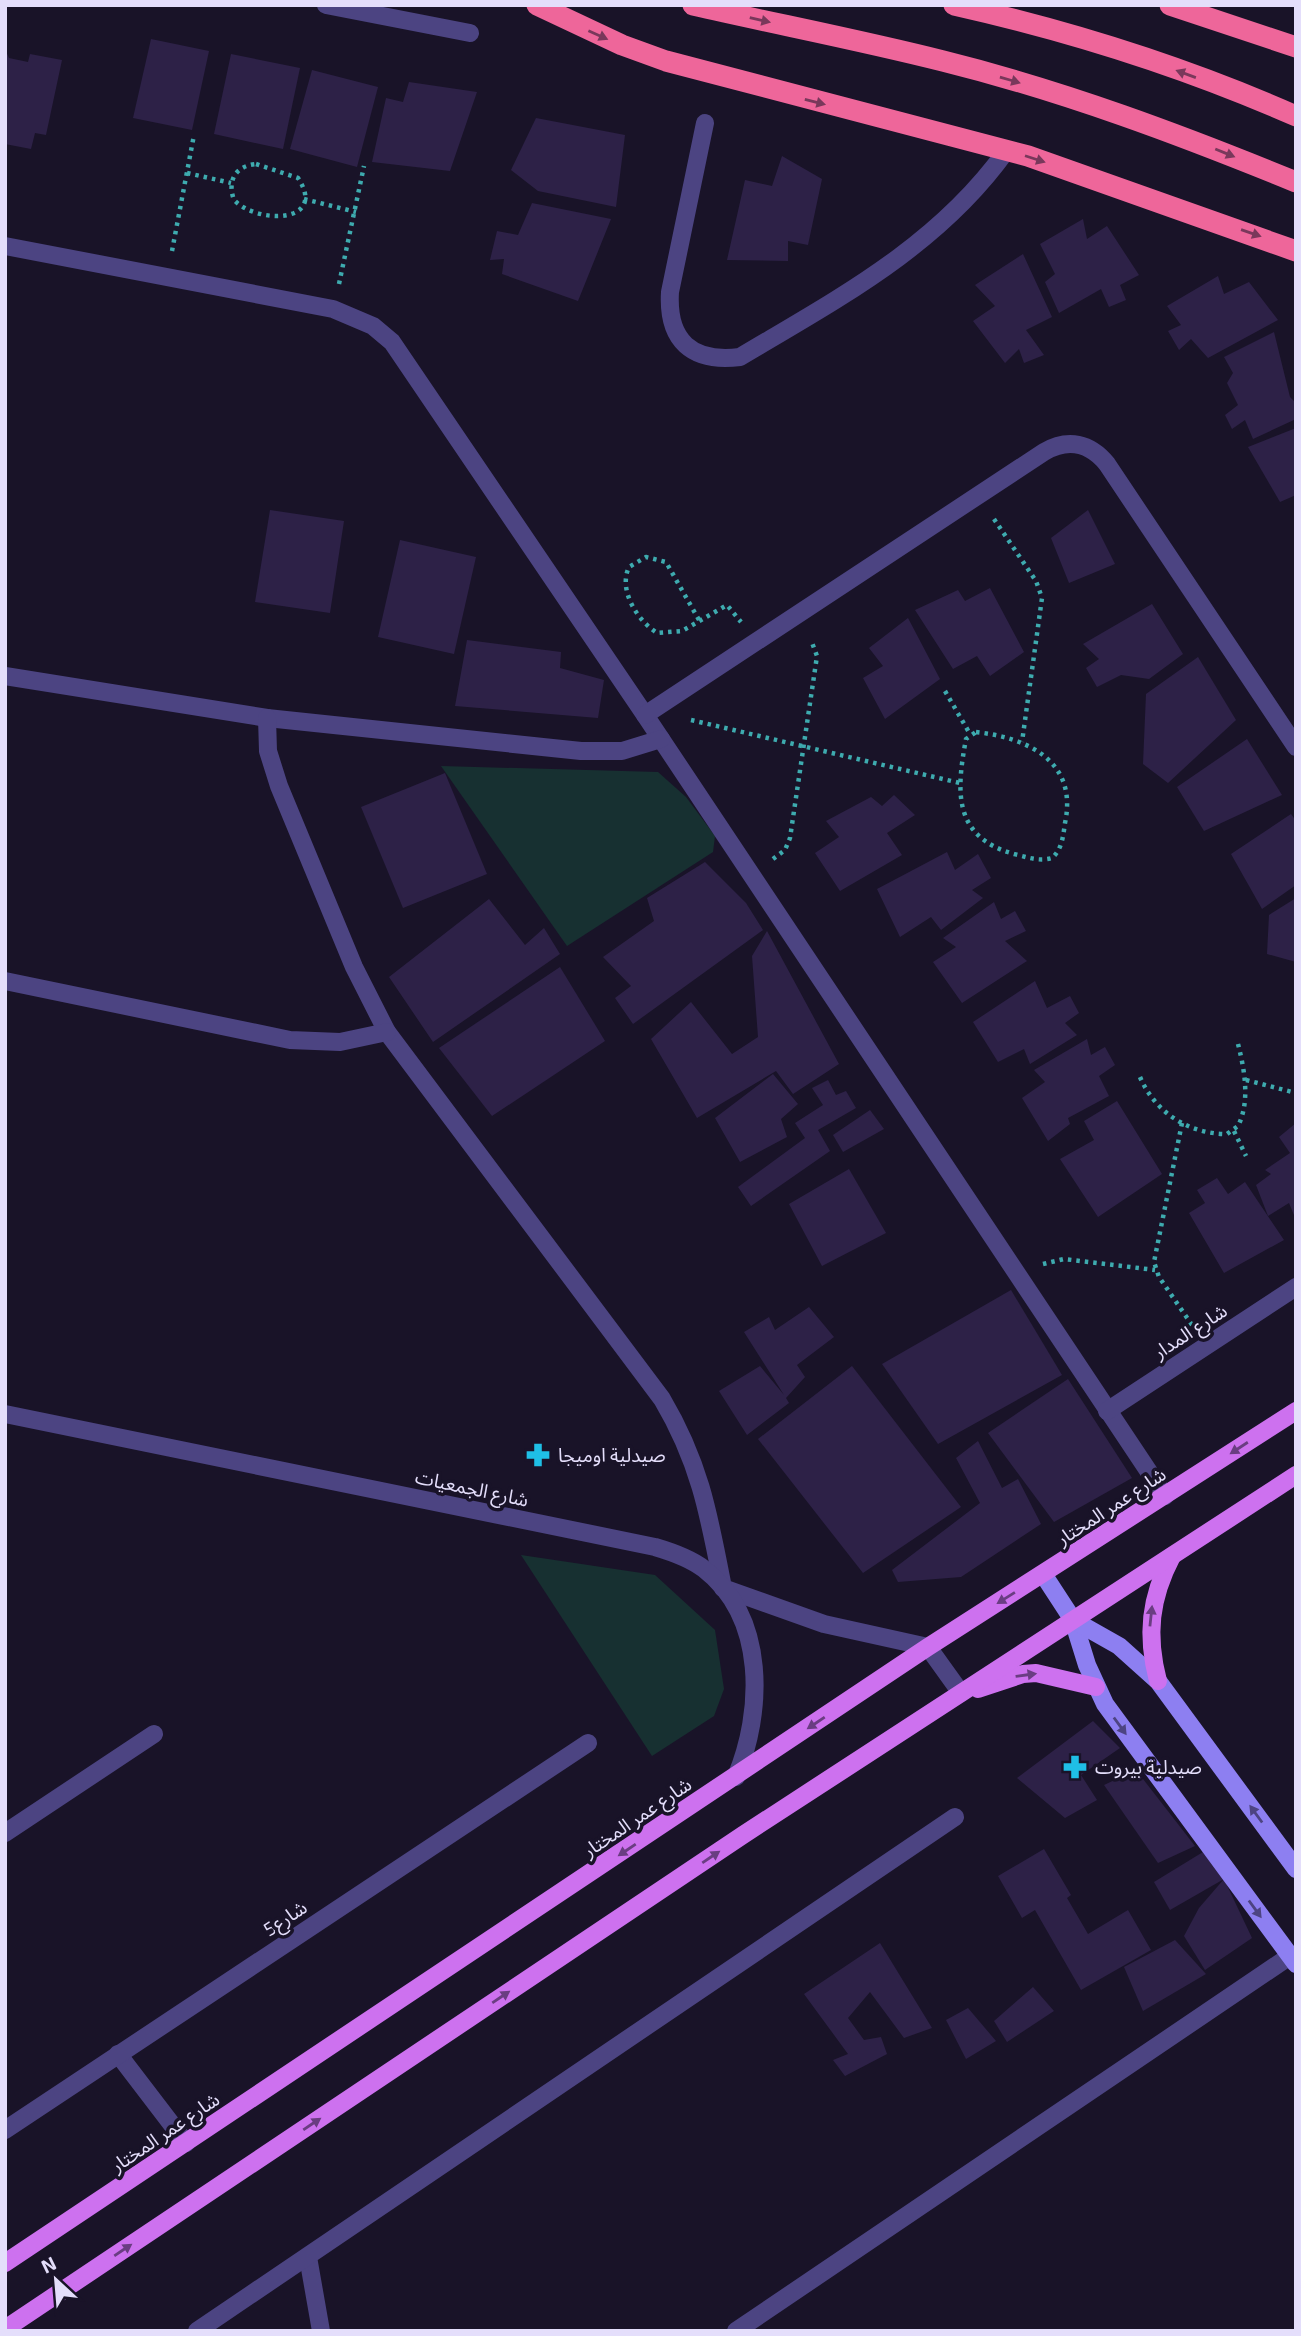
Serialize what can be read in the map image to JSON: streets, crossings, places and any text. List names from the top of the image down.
{
  "streets": {
    "main road": ["شارع عمر المختار"],
    "street": ["شارع المدار", "شارع الجمعيات", "شارع5"]
  },
  "crossings": [
    ["شارع الجمعيات", "شارع عمر المختار"]
  ],
  "places": {
    "pharmacy": ["صيدلية اوميجا", "صيدلية بيروت"]
  },
  "north": "top left"
}
